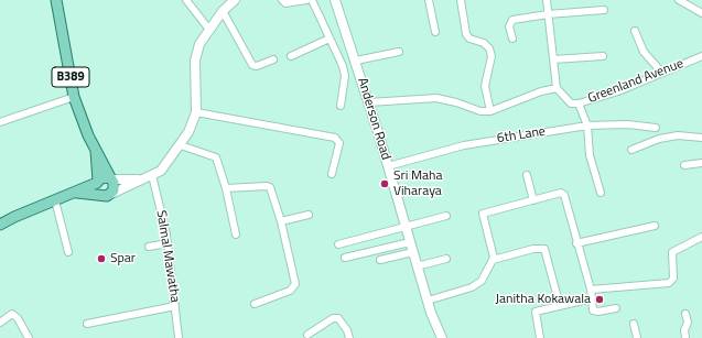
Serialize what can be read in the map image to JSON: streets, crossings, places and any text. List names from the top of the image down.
{
  "streets": {
    "main road": ["B389", "Anderson Road"],
    "street": ["Greenland Avenue", "6th Lane", "Salmal Mawatha"]
  },
  "crossings": [
    ["Anderson Road", "6th Lane"]
  ],
  "places": ["Sri Maha Viharaya", "Spar", "Janitha Kokawala"]
}
